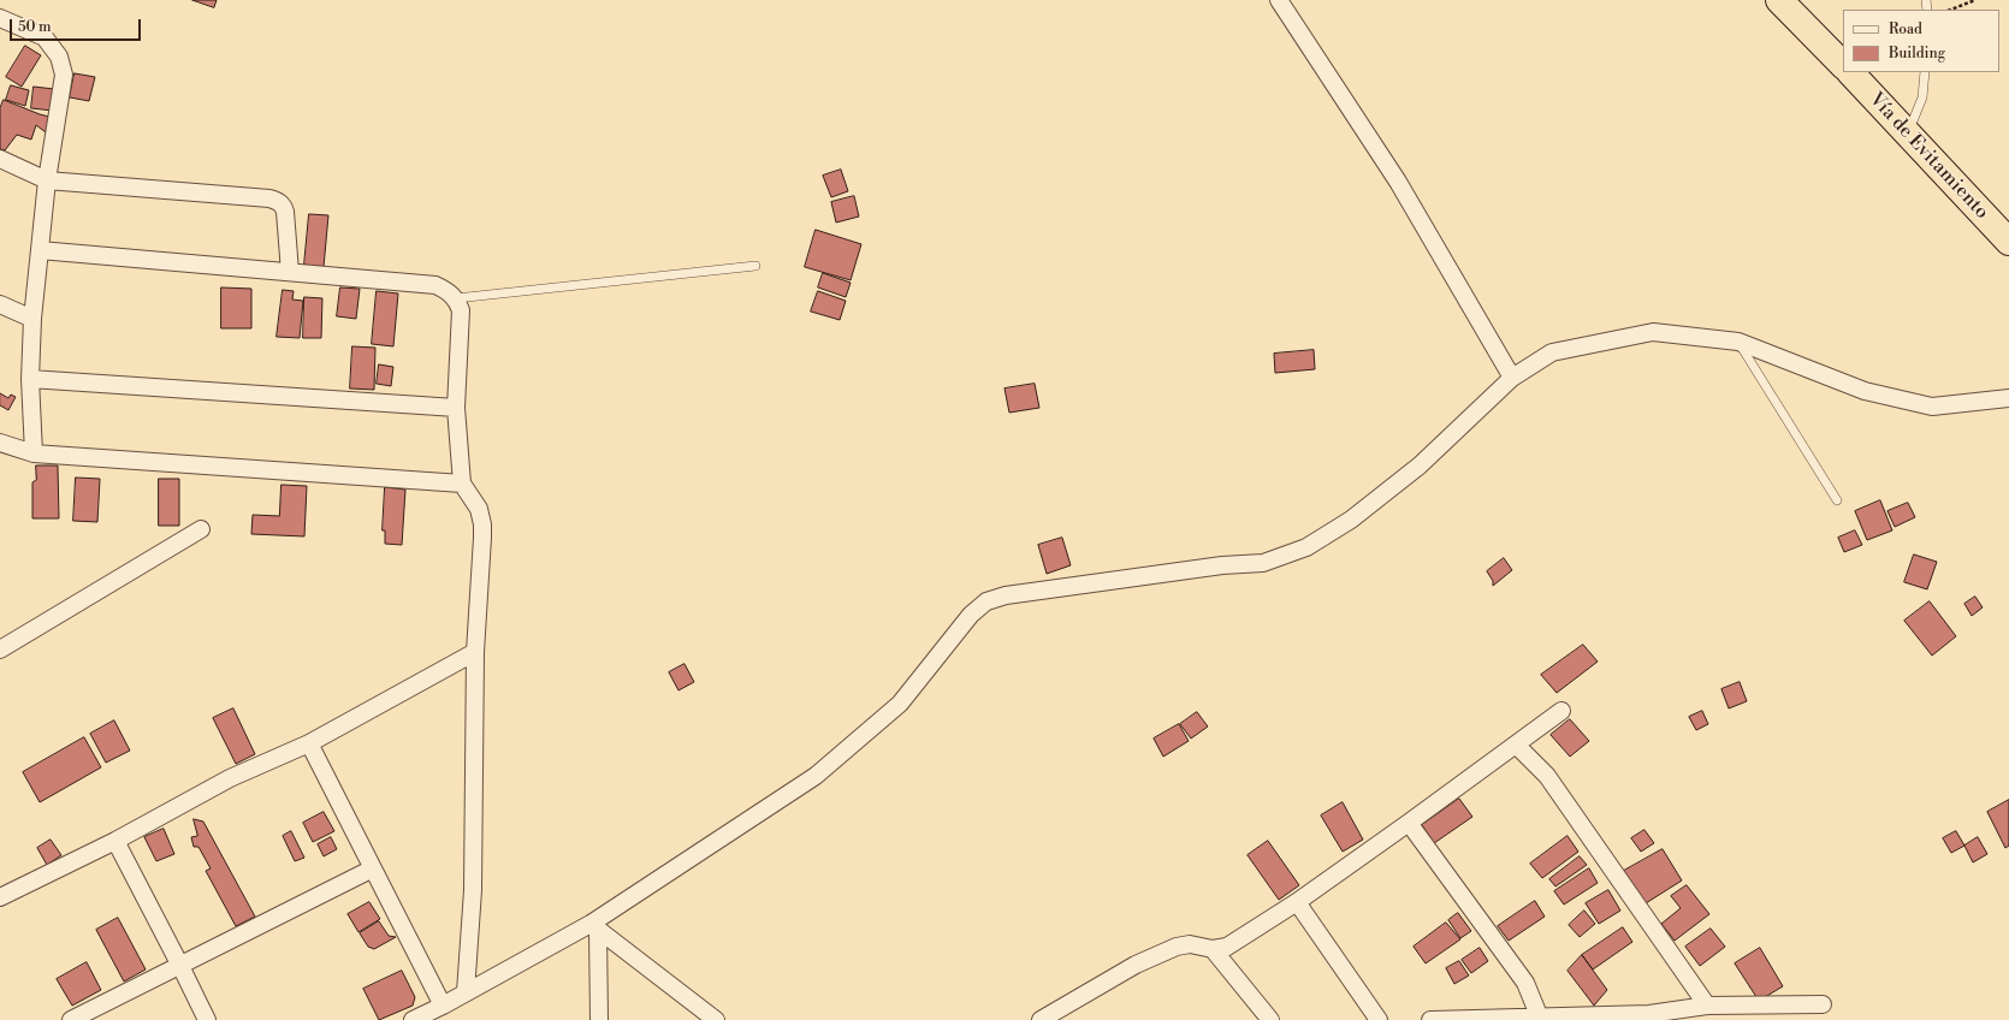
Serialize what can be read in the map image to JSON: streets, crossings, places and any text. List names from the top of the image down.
{
  "streets": {
    "highway": ["Vía de Evitamiento"]
  },
  "legend": ["Road", "Building"],
  "scale_bar": "50 m"
}
